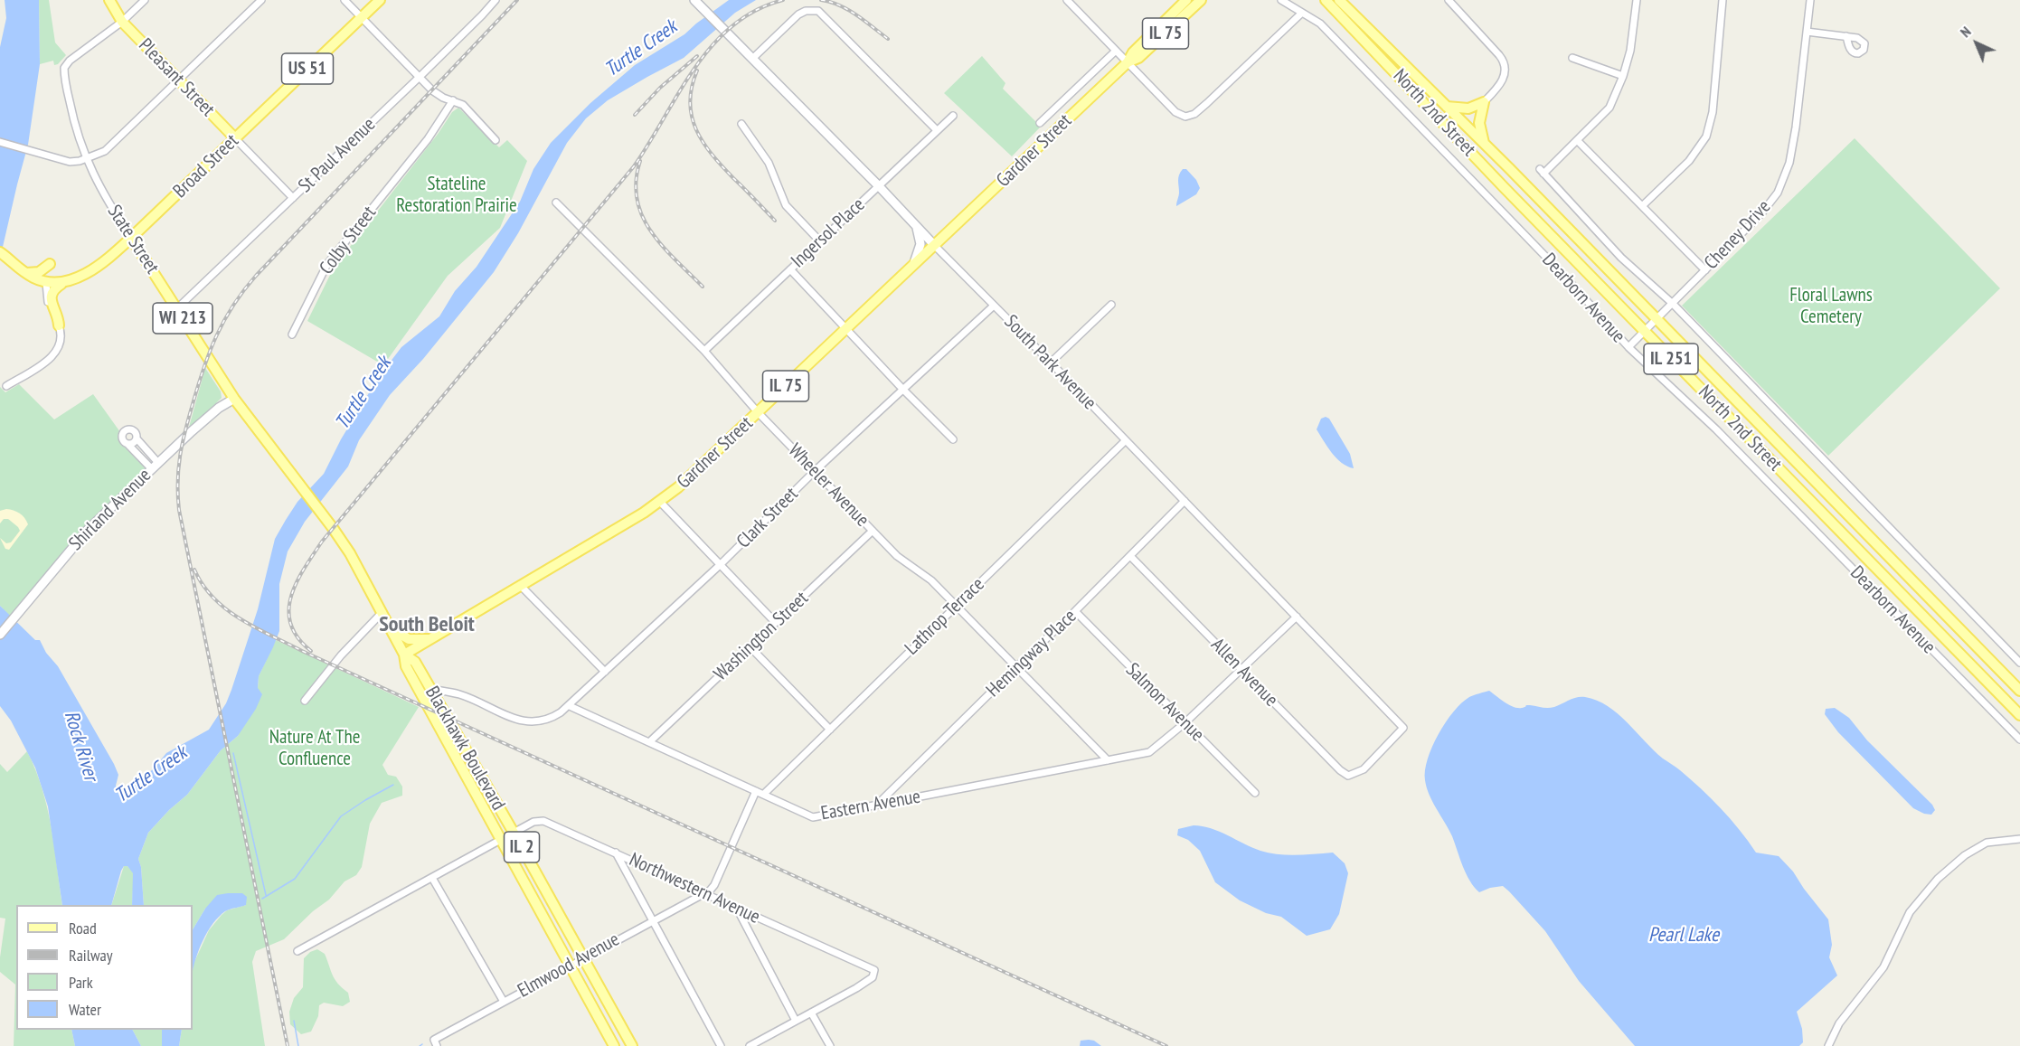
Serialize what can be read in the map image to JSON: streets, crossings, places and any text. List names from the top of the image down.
{
  "streets": {
    "main road": [
      "IL 75",
      "US 51",
      "Pleasant Street",
      "North 2nd Street",
      "Gardner Street",
      "Broad Street",
      "State Street",
      "WI 213",
      "IL 251",
      "Blackhawk Boulevard",
      "IL 2"
    ],
    "street": [
      "St Paul Avenue",
      "Ingersol Place",
      "Cheney Drive",
      "Colby Street",
      "Dearborn Avenue",
      "South Park Avenue",
      "Wheeler Avenue",
      "Shirland Avenue",
      "Clark Street",
      "Lathrop Terrace",
      "Washington Street",
      "Hemingway Place",
      "Allen Avenue",
      "Salmon Avenue",
      "Eastern Avenue",
      "Northwestern Avenue",
      "Elmwood Avenue"
    ]
  },
  "crossings": [
    ["Pleasant Street", "St Paul Avenue"],
    ["Pleasant Street", "Broad Street"],
    ["Pleasant Street", "State Street"],
    ["North 2nd Street", "Cheney Drive"],
    ["Gardner Street", "South Park Avenue"],
    ["Gardner Street", "Wheeler Avenue"],
    ["Gardner Street", "Blackhawk Boulevard"],
    ["St Paul Avenue", "State Street"],
    ["Broad Street", "State Street"],
    ["Ingersol Place", "South Park Avenue"],
    ["Ingersol Place", "Wheeler Avenue"],
    ["Cheney Drive", "Dearborn Avenue"],
    ["State Street", "Shirland Avenue"],
    ["State Street", "Blackhawk Boulevard"],
    ["South Park Avenue", "Clark Street"],
    ["South Park Avenue", "Lathrop Terrace"],
    ["South Park Avenue", "Hemingway Place"],
    ["South Park Avenue", "Allen Avenue"],
    ["Wheeler Avenue", "Clark Street"],
    ["Wheeler Avenue", "Lathrop Terrace"],
    ["Wheeler Avenue", "Washington Street"],
    ["Wheeler Avenue", "Hemingway Place"],
    ["Wheeler Avenue", "Eastern Avenue"],
    ["Clark Street", "Blackhawk Boulevard"],
    ["Clark Street", "Eastern Avenue"],
    ["Lathrop Terrace", "Eastern Avenue"],
    ["Washington Street", "Eastern Avenue"],
    ["Hemingway Place", "Allen Avenue"],
    ["Hemingway Place", "Salmon Avenue"],
    ["Hemingway Place", "Eastern Avenue"],
    ["Salmon Avenue", "Eastern Avenue"],
    ["Blackhawk Boulevard", "Northwestern Avenue"],
    ["Blackhawk Boulevard", "Elmwood Avenue"],
    ["Northwestern Avenue", "Elmwood Avenue"]
  ],
  "districts": ["South Beloit"],
  "water": ["Turtle Creek", "Rock River", "Pearl Lake"],
  "parks": ["Stateline Restoration Prairie", "Floral Lawns Cemetery", "Nature At The Confluence"],
  "legend": [
    "Road",
    "Railway",
    "Park",
    "Water"
  ],
  "north": "top left"
}
